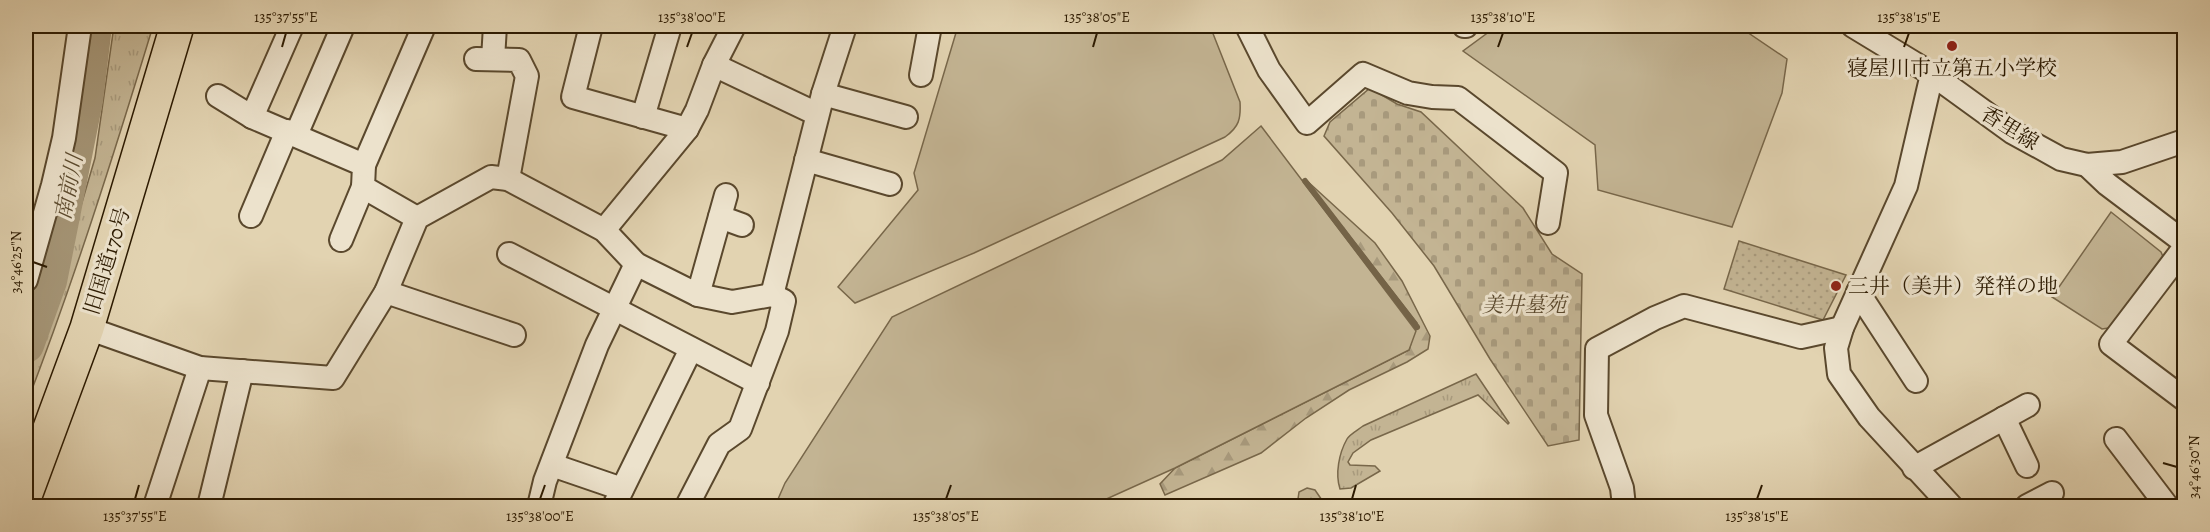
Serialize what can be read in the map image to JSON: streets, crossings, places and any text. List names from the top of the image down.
{
  "streets": {
    "highway": ["旧国道170号"],
    "street": ["香里線"]
  },
  "water": ["南前川"],
  "parks": ["美井墓苑"],
  "places": ["寝屋川市立第五小学校", "三井（美井）発祥の地"],
  "coordinates": [
    "135°37'55\"E",
    "135°38'00\"E",
    "135°38'05\"E",
    "135°38'10\"E",
    "135°38'15\"E",
    "34°46'25\"N",
    "34°46'30\"N"
  ]
}
